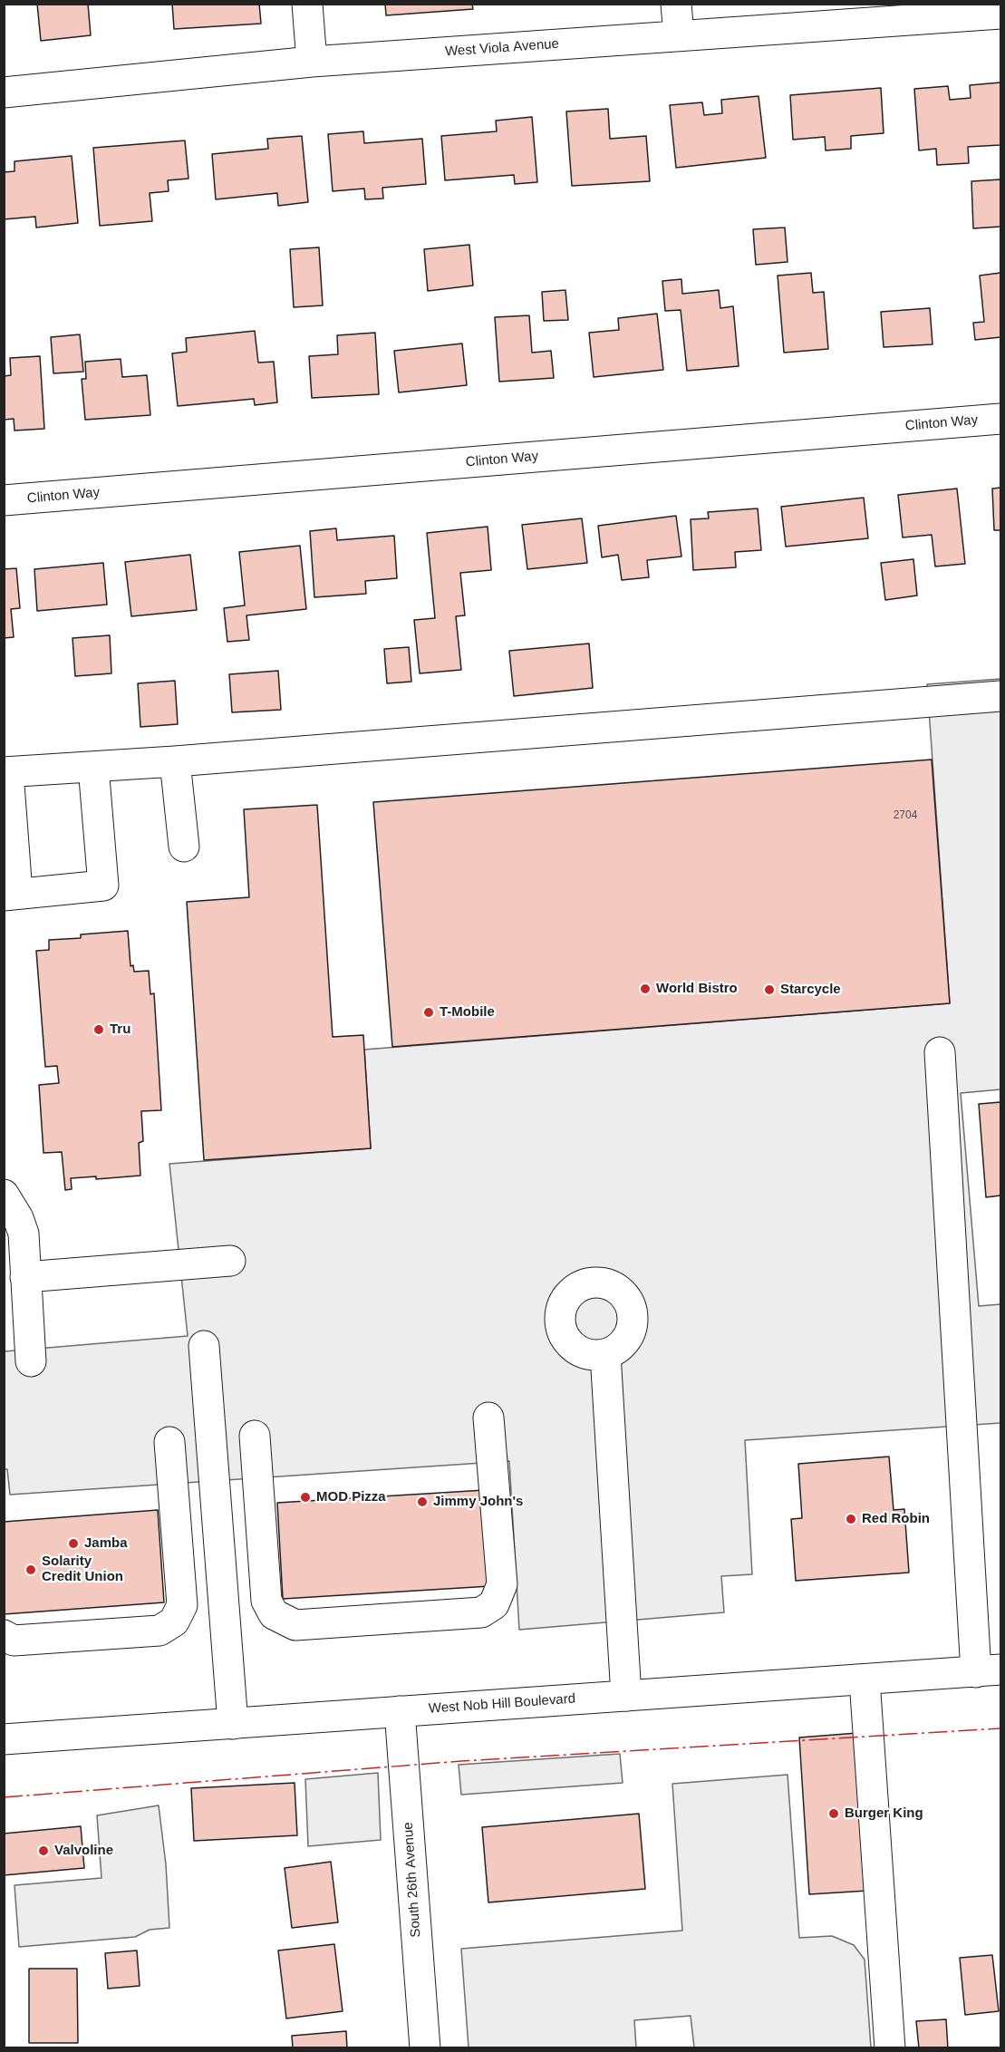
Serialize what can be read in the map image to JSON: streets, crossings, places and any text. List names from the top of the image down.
{
  "streets": {
    "street": [
      "West Viola Avenue",
      "Clinton Way",
      "West Nob Hill Boulevard",
      "South 26th Avenue"
    ]
  },
  "crossings": [
    ["West Nob Hill Boulevard", "South 26th Avenue"]
  ],
  "places": [
    "World Bistro",
    "Starcycle",
    "T-Mobile",
    "Tru",
    "MOD Pizza",
    "Jimmy John's",
    "Red Robin",
    "Jamba",
    "Solarity Credit Union",
    "Burger King",
    "Valvoline"
  ],
  "house_numbers": ["2704"]
}
